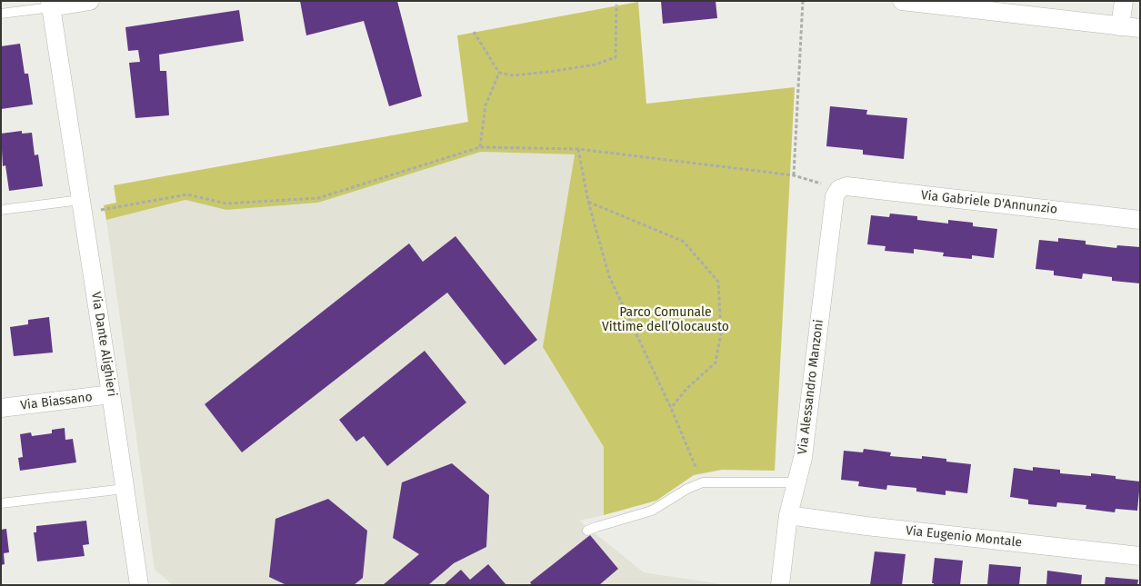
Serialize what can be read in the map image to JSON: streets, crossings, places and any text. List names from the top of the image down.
{
  "streets": {
    "street": [
      "Via Gabriele D'Annunzio",
      "Via Dante Alighieri",
      "Via Alessandro Manzoni",
      "Via Biassano",
      "Via Eugenio Montale"
    ]
  },
  "crossings": [
    ["Via Gabriele D'Annunzio", "Via Alessandro Manzoni"],
    ["Via Dante Alighieri", "Via Biassano"],
    ["Via Alessandro Manzoni", "Via Eugenio Montale"]
  ],
  "parks": ["Parco Comunale Vittime dell’Olocausto"]
}
